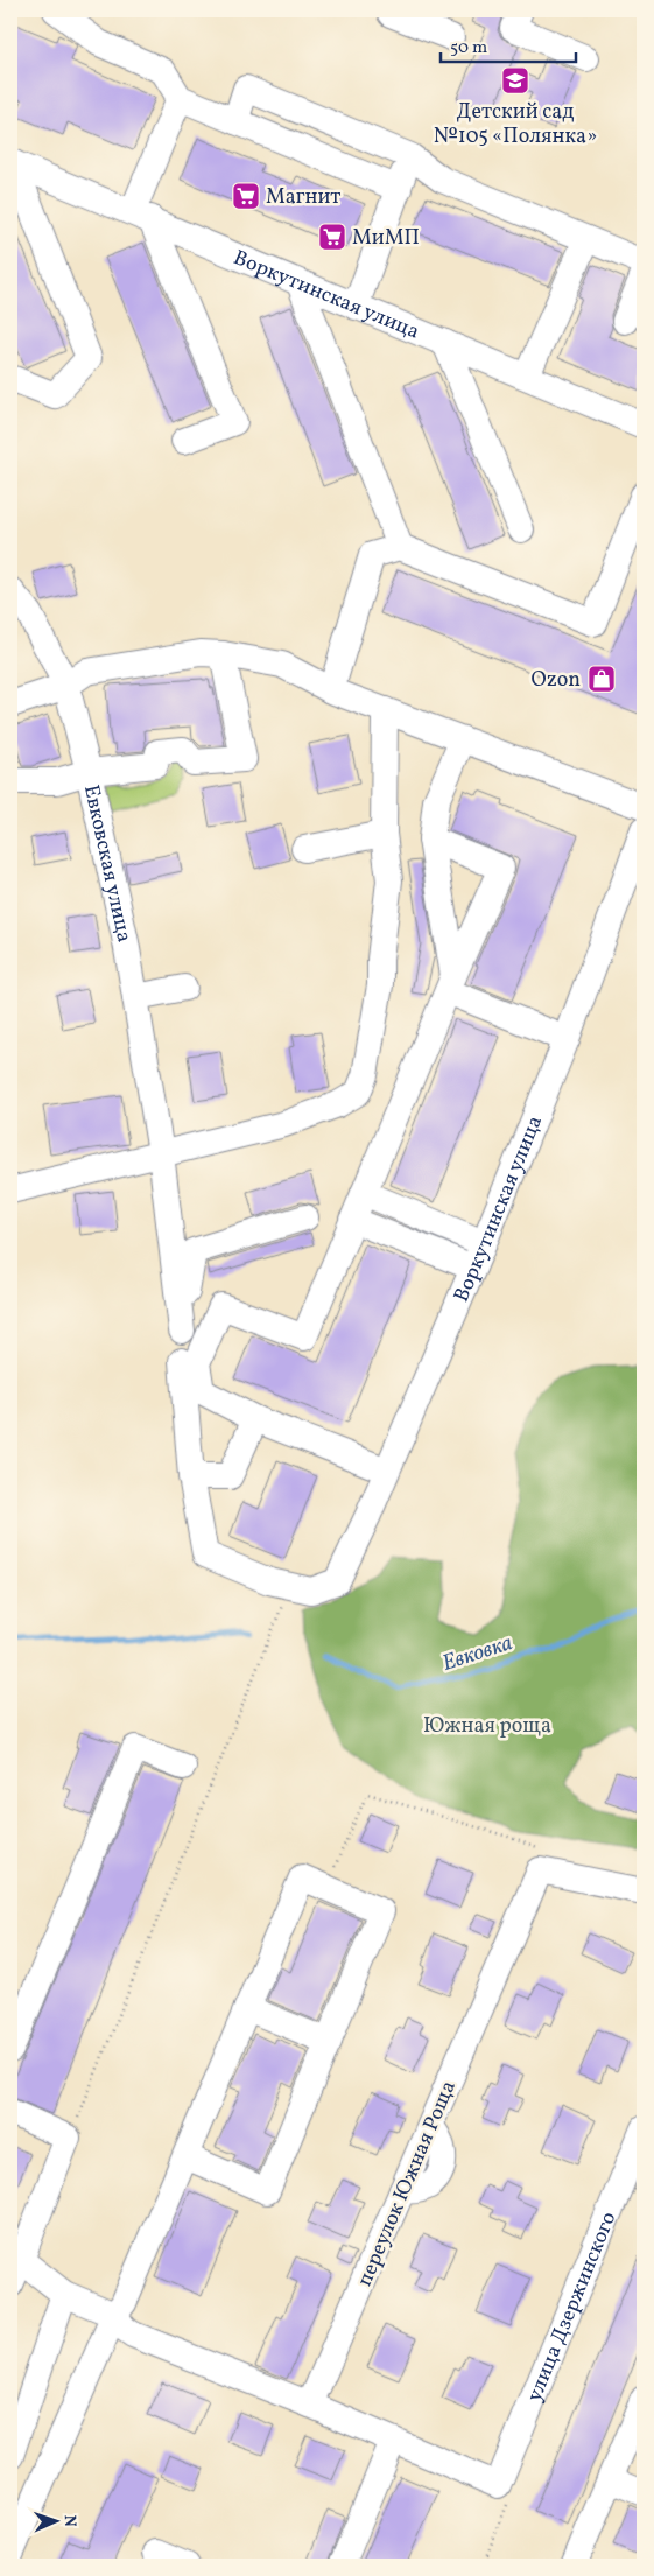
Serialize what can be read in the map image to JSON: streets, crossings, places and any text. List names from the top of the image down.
{
  "streets": {
    "street": [
      "Воркутинская улица",
      "Евковская улица",
      "переулок Южная Роща",
      "улица Дзержинского"
    ]
  },
  "water": ["Евковка"],
  "parks": ["Южная роща"],
  "places": {
    "school or university": ["Детский сад №105 «Полянка»"],
    "supermarket": ["Магнит", "МиМП"],
    "shop": ["Ozon"]
  },
  "scale_bar": "50 m",
  "north": "right"
}
